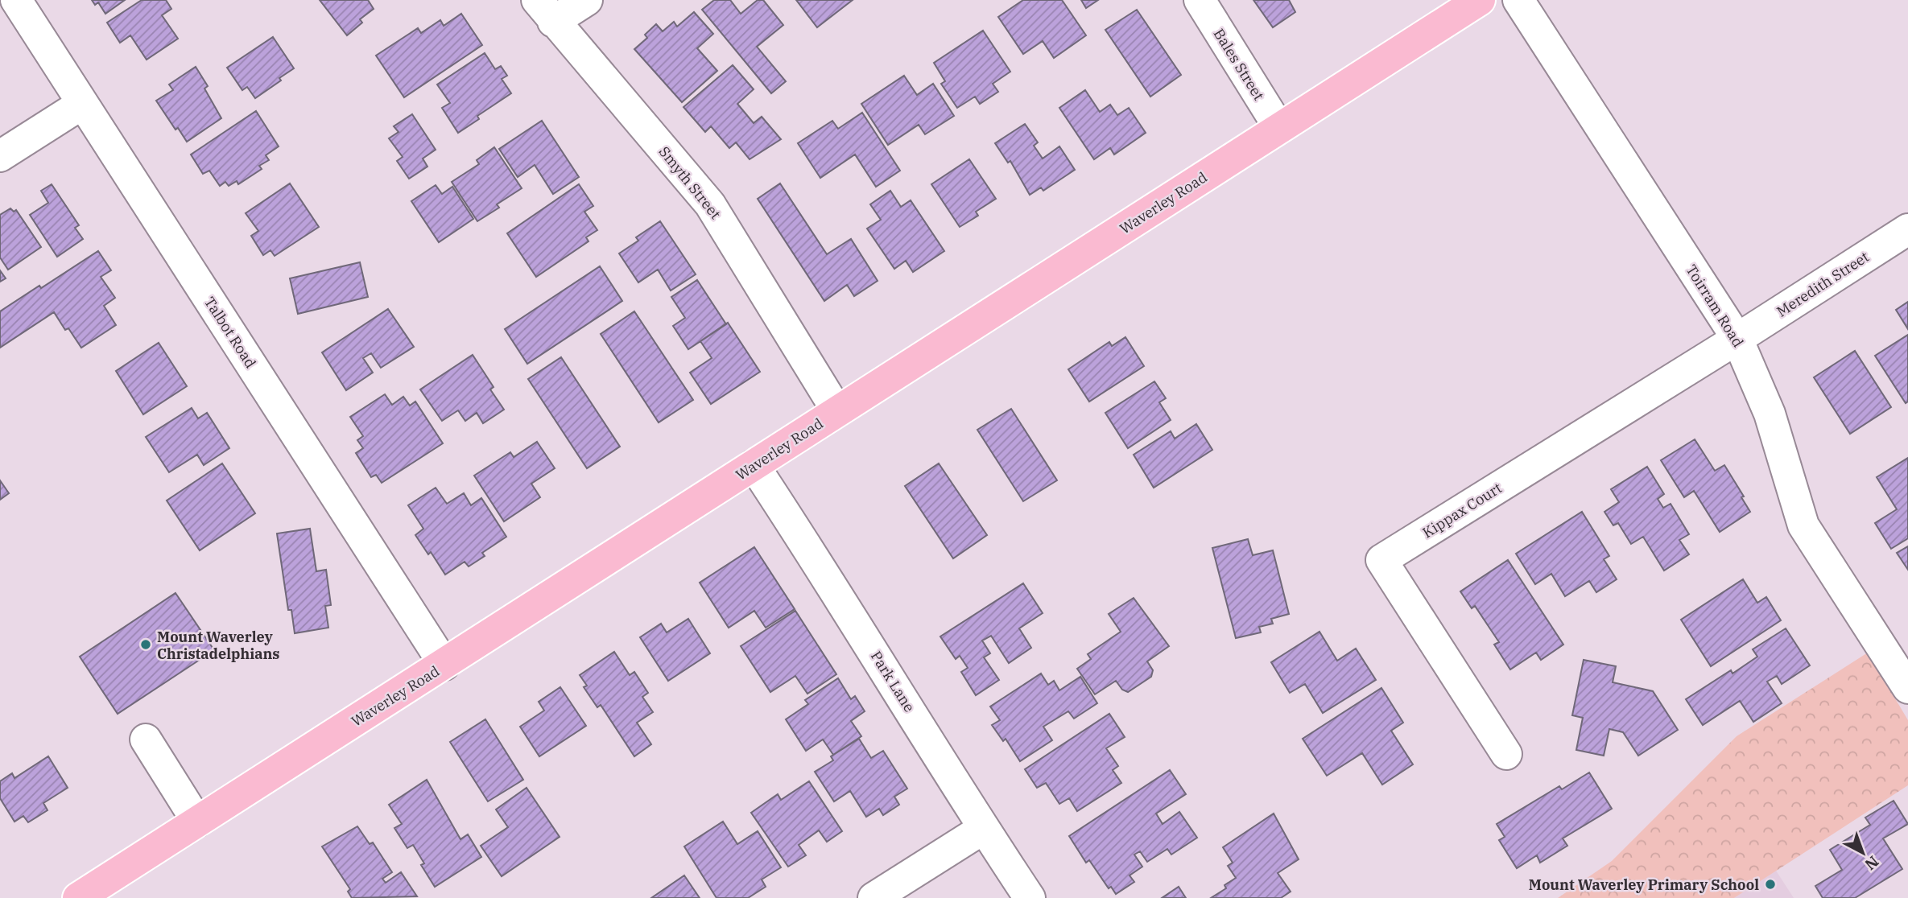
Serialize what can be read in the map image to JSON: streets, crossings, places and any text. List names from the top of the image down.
{
  "streets": {
    "main road": ["Waverley Road"],
    "street": [
      "Bales Street",
      "Smyth Street",
      "Meredith Street",
      "Toirram Road",
      "Talbot Road",
      "Kippax Court",
      "Park Lane"
    ]
  },
  "crossings": [
    ["Bales Street", "Waverley Road"],
    ["Smyth Street", "Waverley Road"],
    ["Waverley Road", "Talbot Road"],
    ["Waverley Road", "Park Lane"],
    ["Meredith Street", "Toirram Road"],
    ["Meredith Street", "Kippax Court"],
    ["Toirram Road", "Kippax Court"]
  ],
  "places": ["Mount Waverley Christadelphians", "Mount Waverley Primary School"],
  "north": "bottom right"
}
